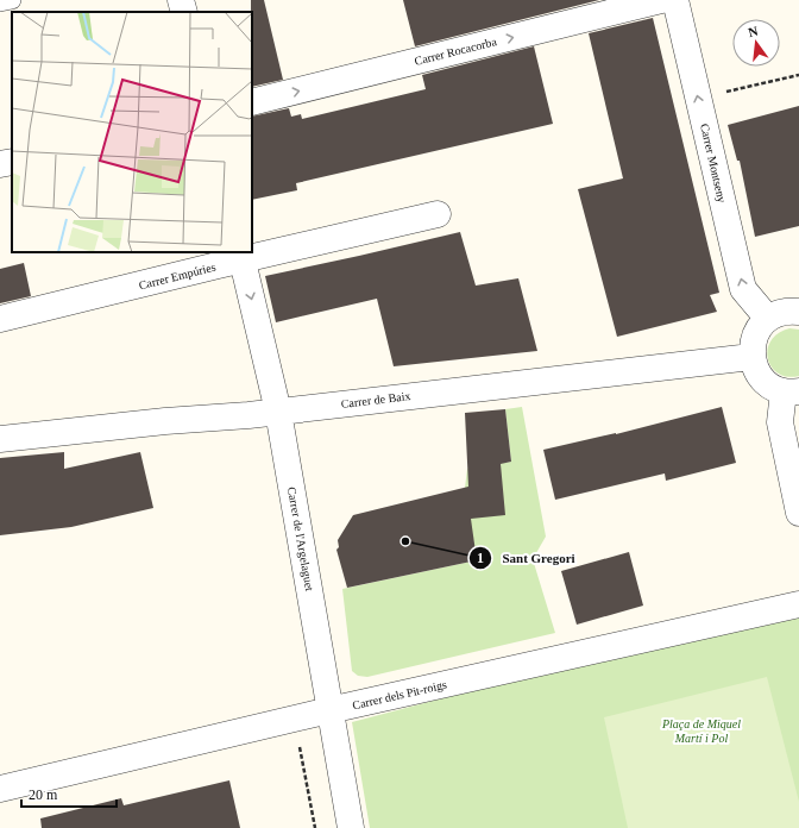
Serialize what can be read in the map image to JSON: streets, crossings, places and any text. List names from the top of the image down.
{
  "streets": {
    "street": [
      "Carrer Rocacorba",
      "Carrer Montseny",
      "Carrer Empúries",
      "Carrer de Baix",
      "Carrer de l'Argelaguet",
      "Carrer dels Pit-roigs"
    ]
  },
  "crossings": [
    ["Carrer Empúries", "Carrer de l'Argelaguet"],
    ["Carrer de Baix", "Carrer de l'Argelaguet"],
    ["Carrer de l'Argelaguet", "Carrer dels Pit-roigs"]
  ],
  "one_way": ["Carrer Rocacorba", "Carrer Montseny"],
  "parks": ["Plaça de Miquel Martí i Pol"],
  "places": ["Sant Gregori"],
  "scale_bar": "20 m",
  "north": "top"
}
